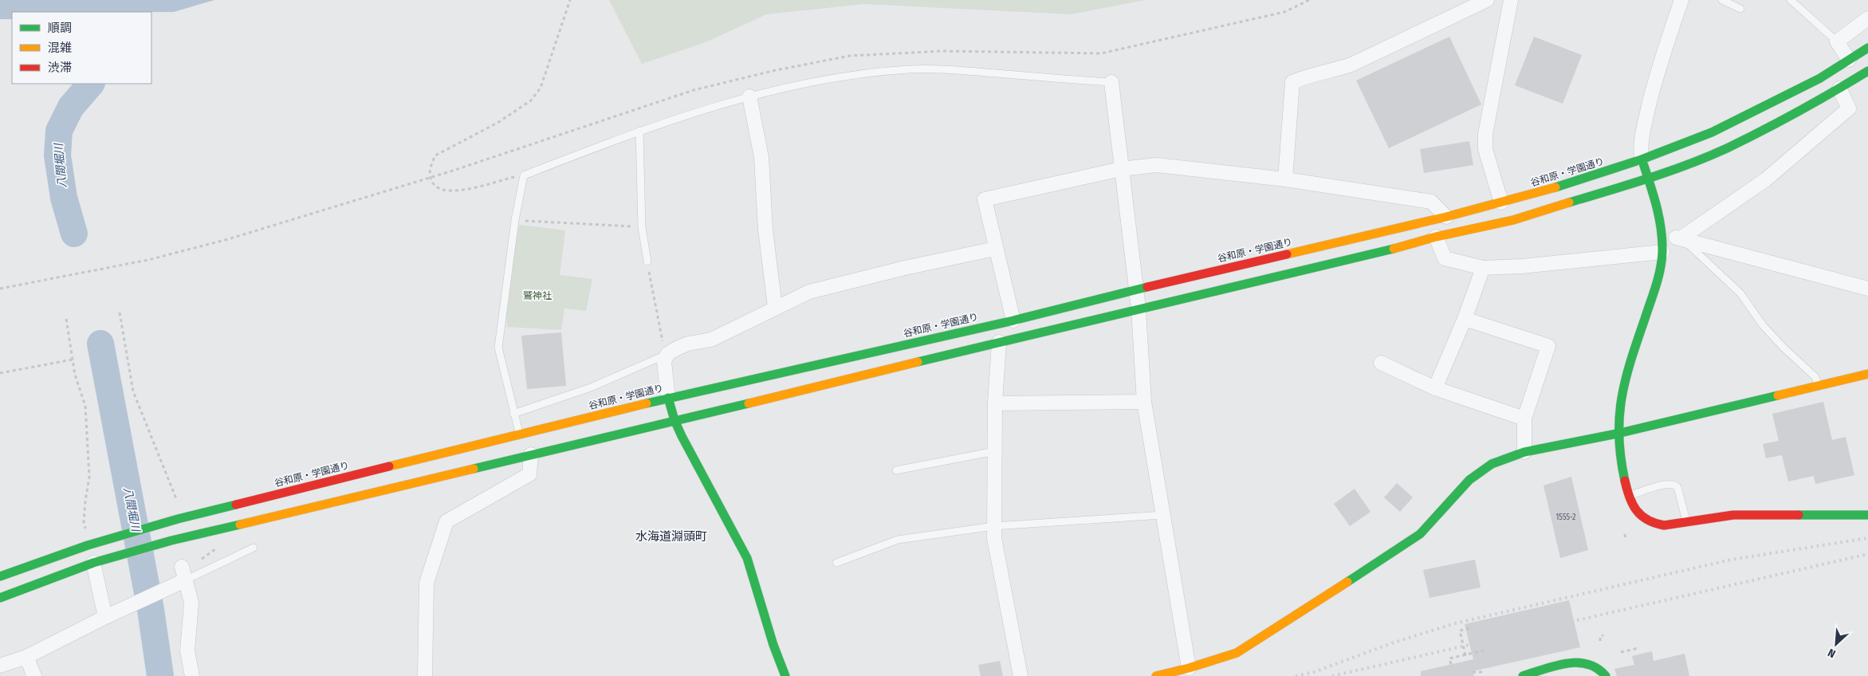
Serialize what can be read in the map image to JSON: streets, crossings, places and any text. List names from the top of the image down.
{
  "streets": {
    "main road": ["谷和原・学園通り"]
  },
  "districts": ["水海道淵頭町"],
  "water": ["八間堀川"],
  "parks": ["鷲神社"],
  "house_numbers": ["1555-2"],
  "legend": ["順調", "混雑", "渋滞"],
  "north": "bottom left"
}
